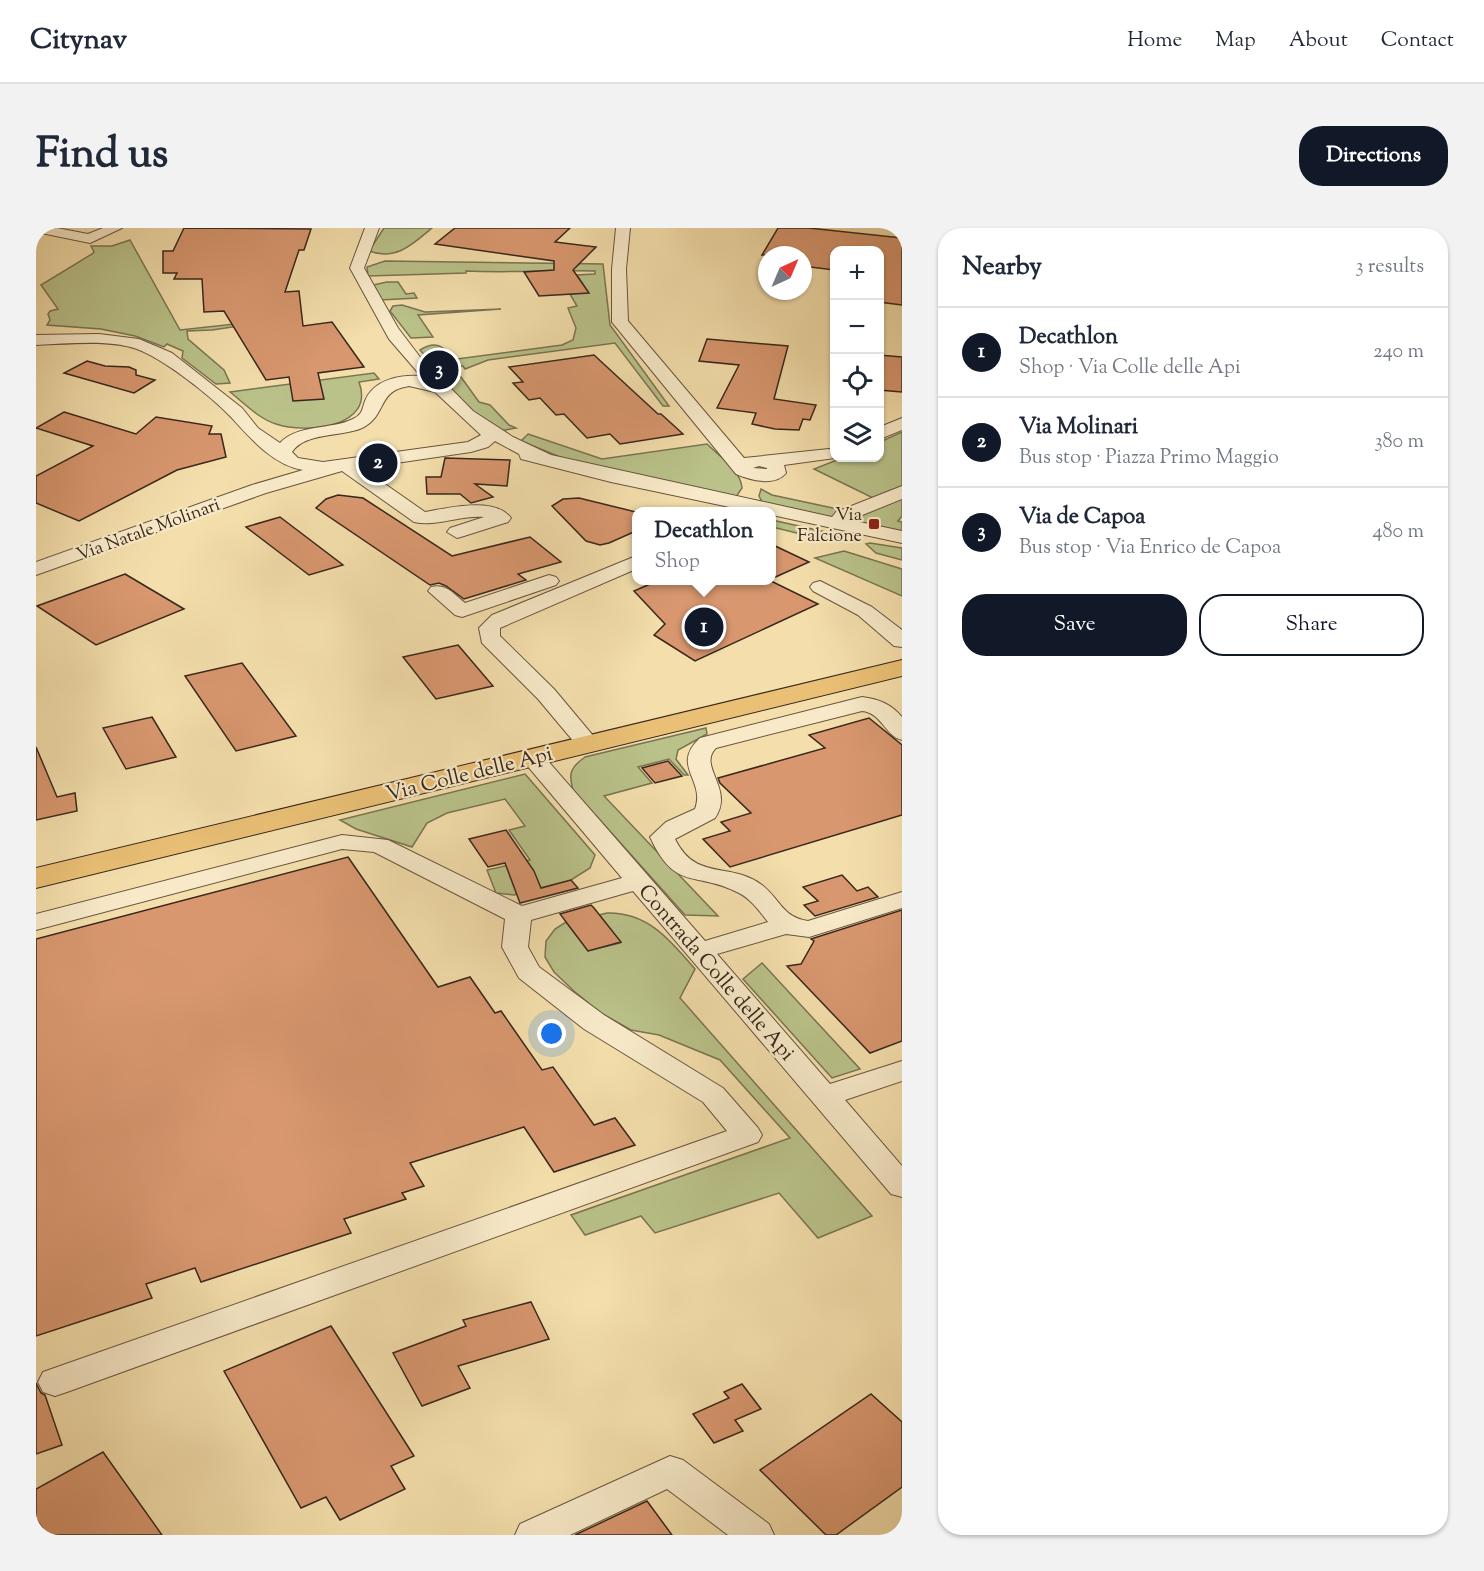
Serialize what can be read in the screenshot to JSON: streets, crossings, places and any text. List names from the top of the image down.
{
  "streets": {
    "main road": ["Via Colle delle Api"],
    "street": ["Via Natale Molinari", "Contrada Colle delle Api"]
  },
  "crossings": [
    ["Via Colle delle Api", "Contrada Colle delle Api"]
  ],
  "places": {
    "transit": ["Via Falcione"]
  },
  "north": "top right",
  "page": {
    "header": "Citynav",
    "nav": [
      "Home",
      "Map",
      "About",
      "Contact"
    ],
    "title": "Find us",
    "buttons": [
      "Directions",
      ["Save", "Share"]
    ],
    "heading": ["Nearby", "3 results"],
    "map_buttons": ["+", "−"],
    "list": [
      {
        "mark": "1",
        "name": "Decathlon",
        "note": "Shop · Via Colle delle Api",
        "value": "240 m"
      },
      {
        "mark": "2",
        "name": "Via Molinari",
        "note": "Bus stop · Piazza Primo Maggio",
        "value": "380 m"
      },
      {
        "mark": "3",
        "name": "Via de Capoa",
        "note": "Bus stop · Via Enrico de Capoa",
        "value": "480 m"
      }
    ],
    "pins": ["3", "2", "1"],
    "popup": ["Decathlon", "Shop"]
  }
}
